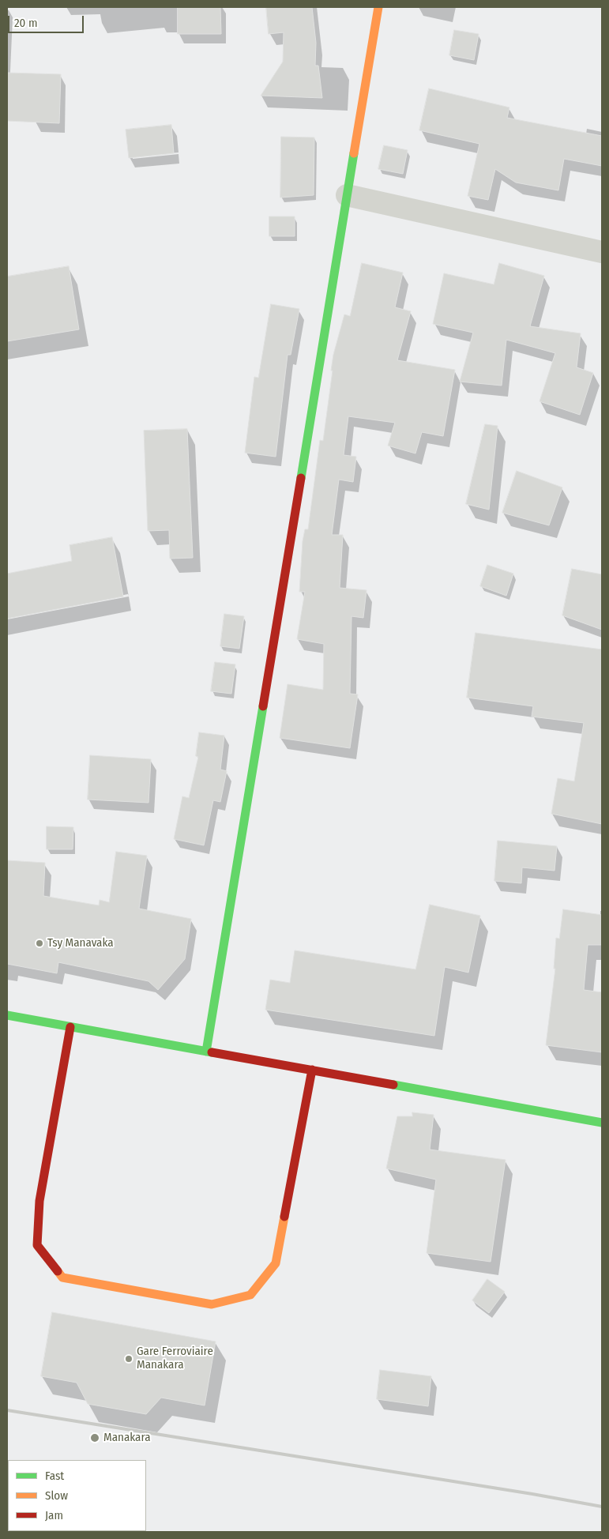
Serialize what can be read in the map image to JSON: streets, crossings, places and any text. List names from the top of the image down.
{
  "places": ["Tsy Manavaka", "Gare Ferroviaire Manakara", "Manakara"],
  "legend": ["Fast", "Slow", "Jam"],
  "scale_bar": "20 m"
}
